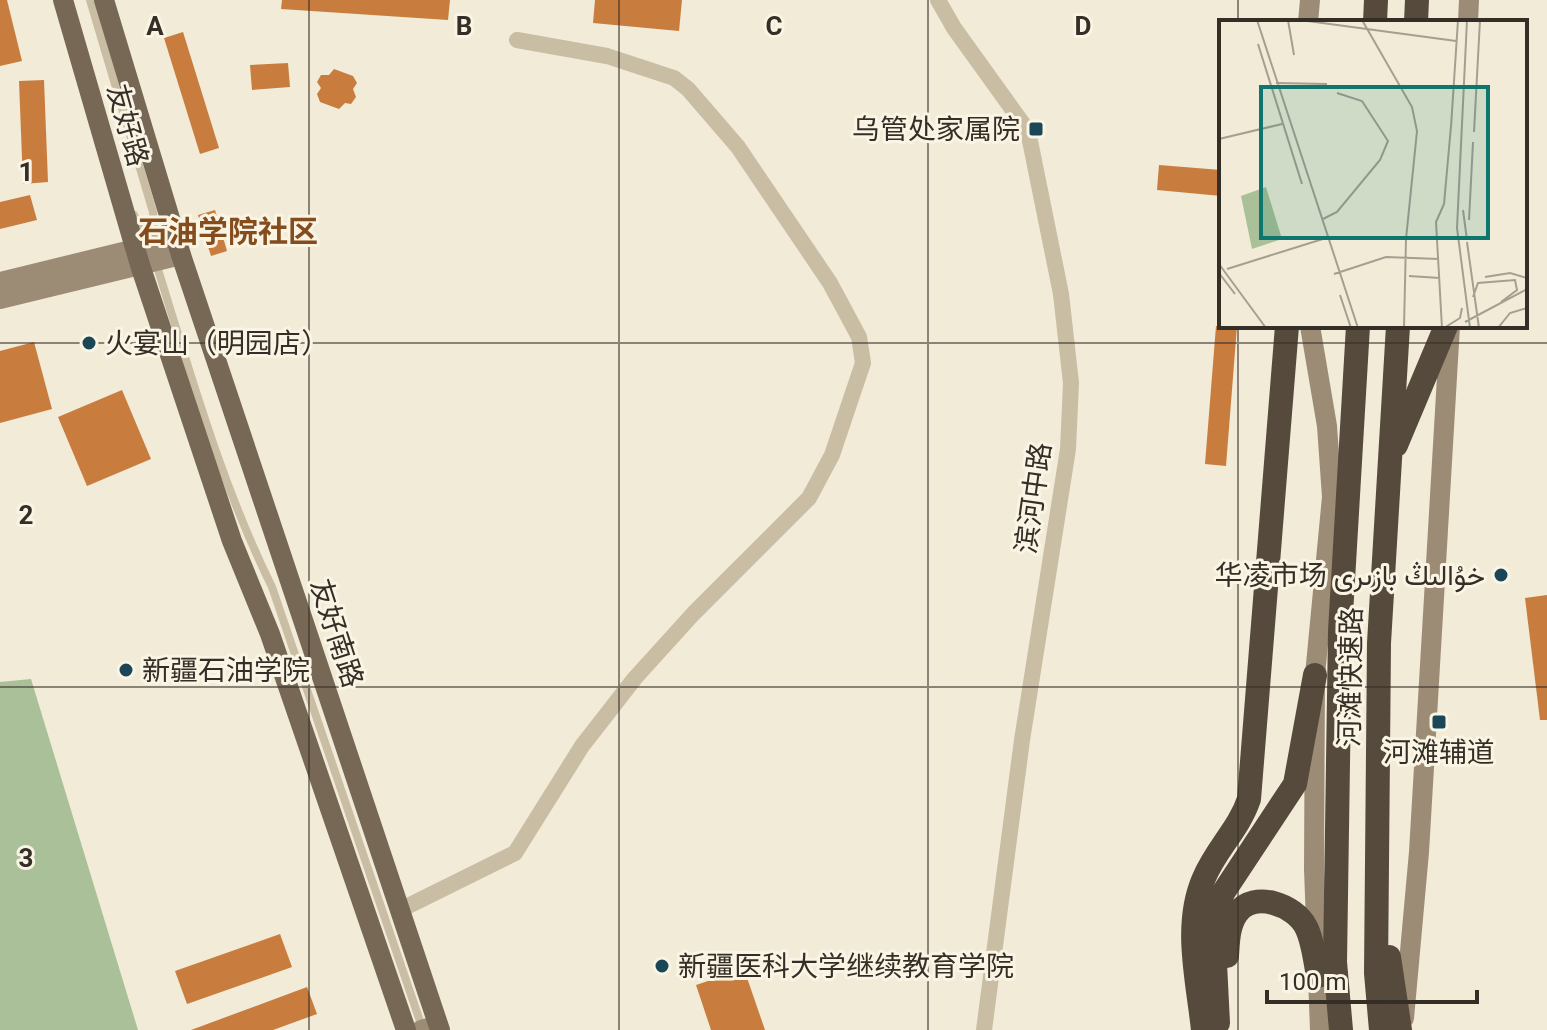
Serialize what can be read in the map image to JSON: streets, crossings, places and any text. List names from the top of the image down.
{
  "streets": {
    "highway": ["河滩快速路"],
    "main road": ["友好路", "友好南路"],
    "street": ["滨河中路"]
  },
  "crossings": [
    ["友好路", "友好南路"]
  ],
  "districts": ["石油学院社区"],
  "places": {
    "transit": ["乌管处家属院", "河滩辅道"],
    "other": [
      "火宴山（明园店）",
      "华凌市场 خۇالىڭ بازىرى",
      "新疆石油学院",
      "新疆医科大学继续教育学院"
    ]
  },
  "scale_bar": "100 m",
  "grid": {
    "columns": [
      "A",
      "B",
      "C",
      "D"
    ],
    "rows": ["1", "2", "3"]
  }
}
